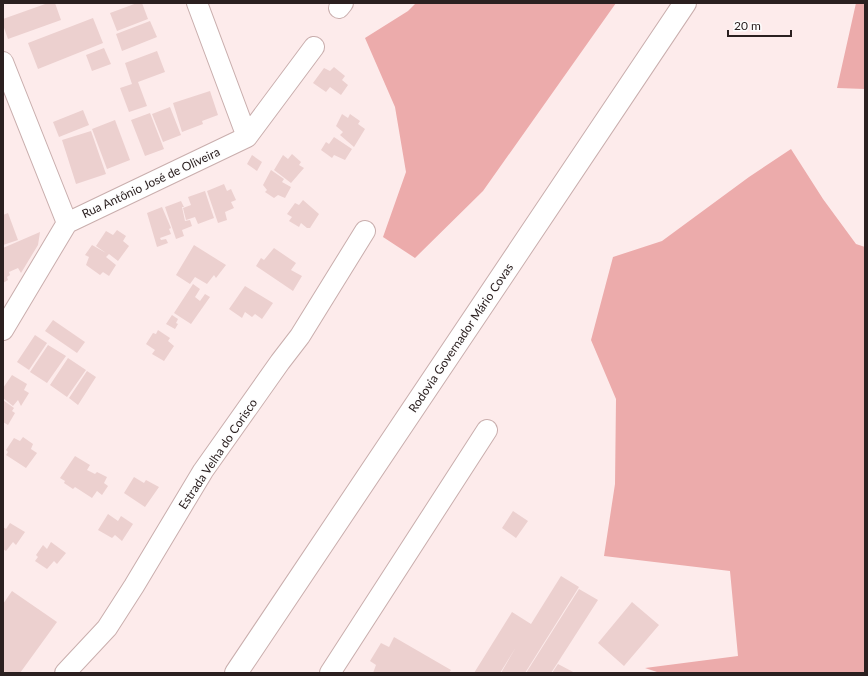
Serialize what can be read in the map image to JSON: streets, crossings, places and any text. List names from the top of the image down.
{
  "streets": {
    "highway": ["Rodovia Governador Mário Covas"],
    "street": ["Rua Antônio José de Oliveira", "Estrada Velha do Corisco"]
  },
  "scale_bar": "20 m"
}
